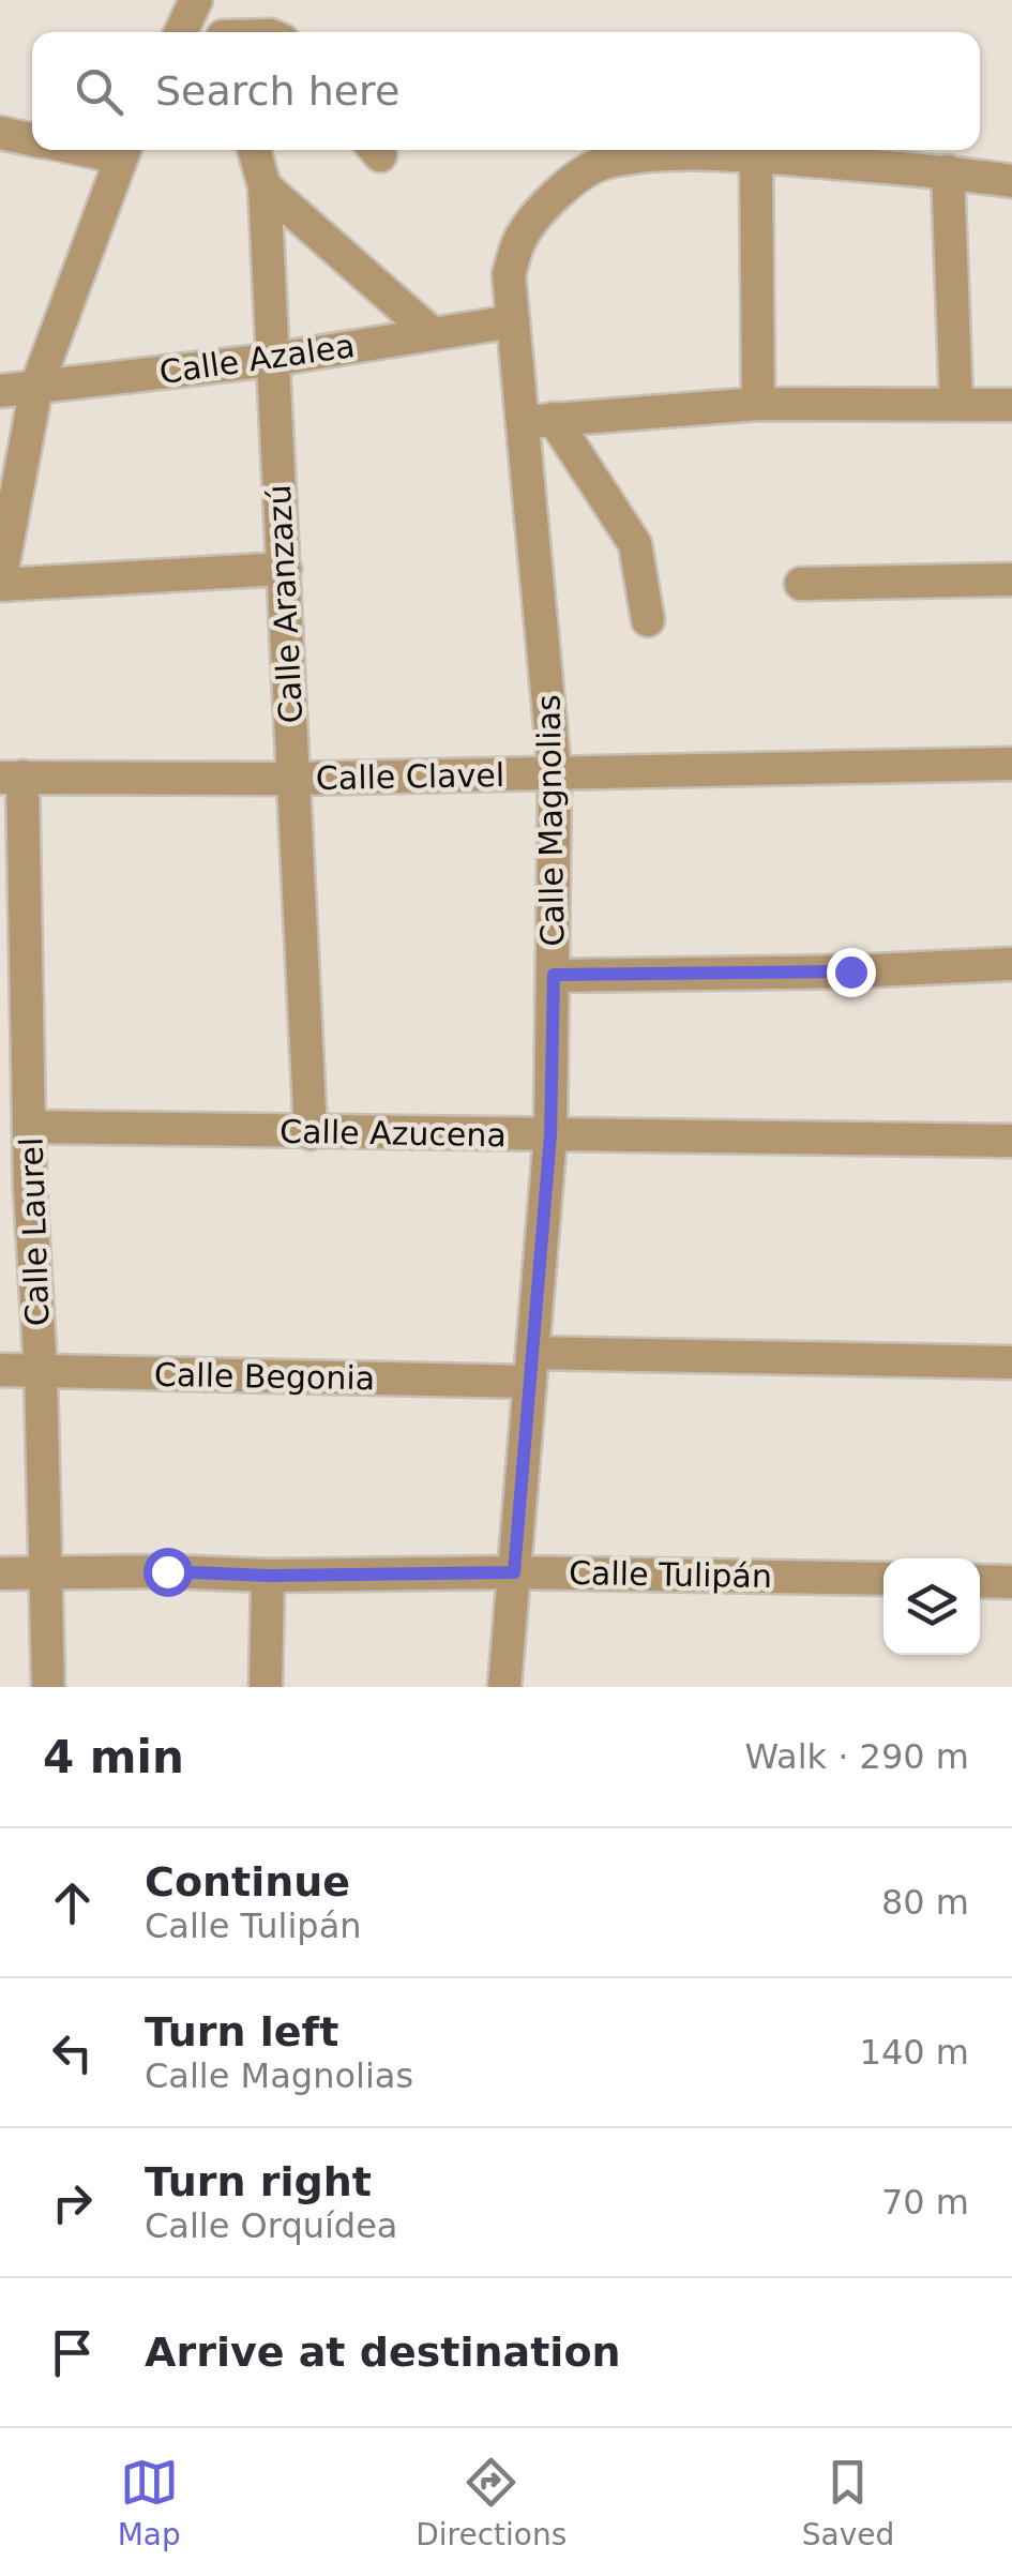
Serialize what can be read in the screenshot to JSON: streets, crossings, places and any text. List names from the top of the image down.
{
  "streets": {
    "street": [
      "Calle Azalea",
      "Calle Aranzazú",
      "Calle Clavel",
      "Calle Magnolias",
      "Calle Azucena",
      "Calle Laurel",
      "Calle Begonia",
      "Calle Tulipán"
    ]
  },
  "crossings": [
    ["Calle Azalea", "Calle Aranzazú"],
    ["Calle Azalea", "Calle Magnolias"],
    ["Calle Aranzazú", "Calle Clavel"],
    ["Calle Aranzazú", "Calle Azucena"],
    ["Calle Clavel", "Calle Magnolias"],
    ["Calle Clavel", "Calle Laurel"],
    ["Calle Magnolias", "Calle Azucena"],
    ["Calle Magnolias", "Calle Begonia"],
    ["Calle Magnolias", "Calle Tulipán"],
    ["Calle Azucena", "Calle Laurel"],
    ["Calle Laurel", "Calle Begonia"],
    ["Calle Laurel", "Calle Tulipán"]
  ],
  "page": {
    "search": "Search here",
    "heading": ["4 min", "Walk · 290 m"],
    "list": [
      ["Continue", "Calle Tulipán", "80 m"],
      ["Turn left", "Calle Magnolias", "140 m"],
      ["Turn right", "Calle Orquídea", "70 m"],
      "Arrive at destination"
    ],
    "nav": ["Map", "Directions", "Saved"]
  }
}
